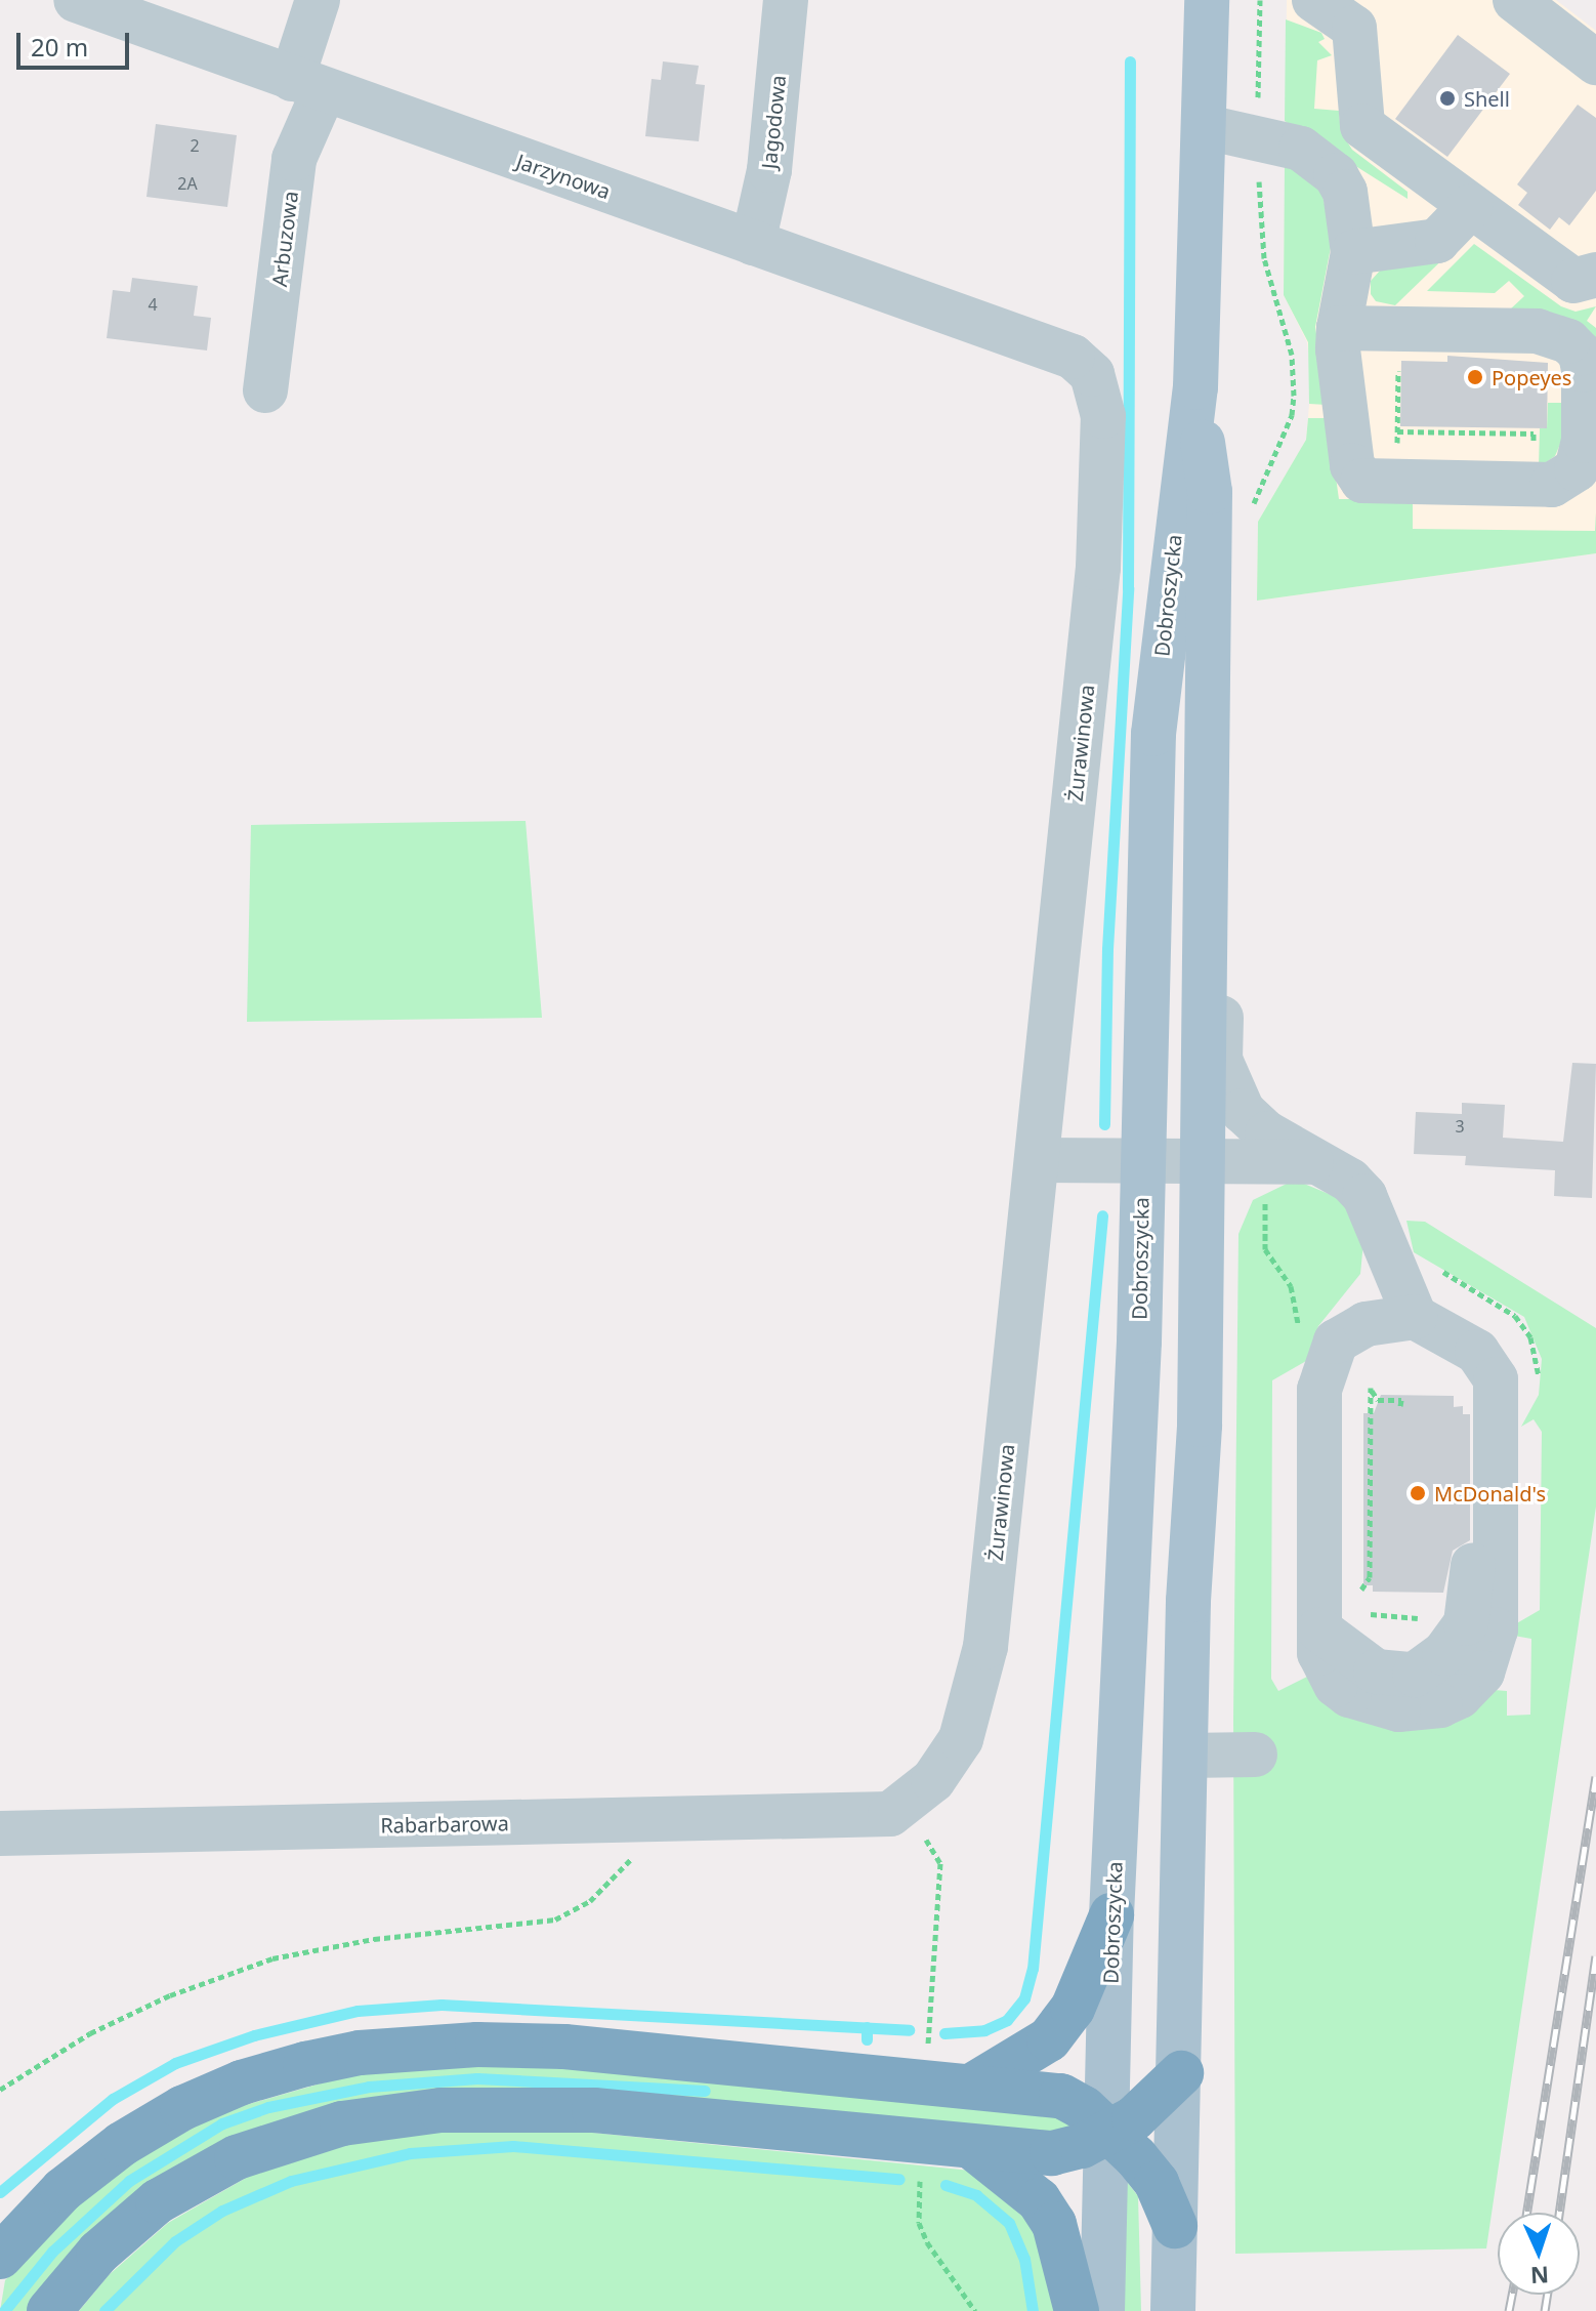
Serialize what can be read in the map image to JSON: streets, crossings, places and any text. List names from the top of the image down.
{
  "streets": {
    "main road": ["Dobroszycka"],
    "street": [
      "Jagodowa",
      "Jarzynowa",
      "Arbuzowa",
      "Żurawinowa",
      "Rabarbarowa"
    ]
  },
  "crossings": [
    ["Jagodowa", "Jarzynowa"],
    ["Jarzynowa", "Arbuzowa"],
    ["Jarzynowa", "Żurawinowa"],
    ["Żurawinowa", "Rabarbarowa"]
  ],
  "places": ["Shell", "Popeyes", "McDonald's"],
  "house_numbers": [
    "2",
    "2A",
    "4",
    "3"
  ],
  "scale_bar": "20 m",
  "north": "bottom"
}
